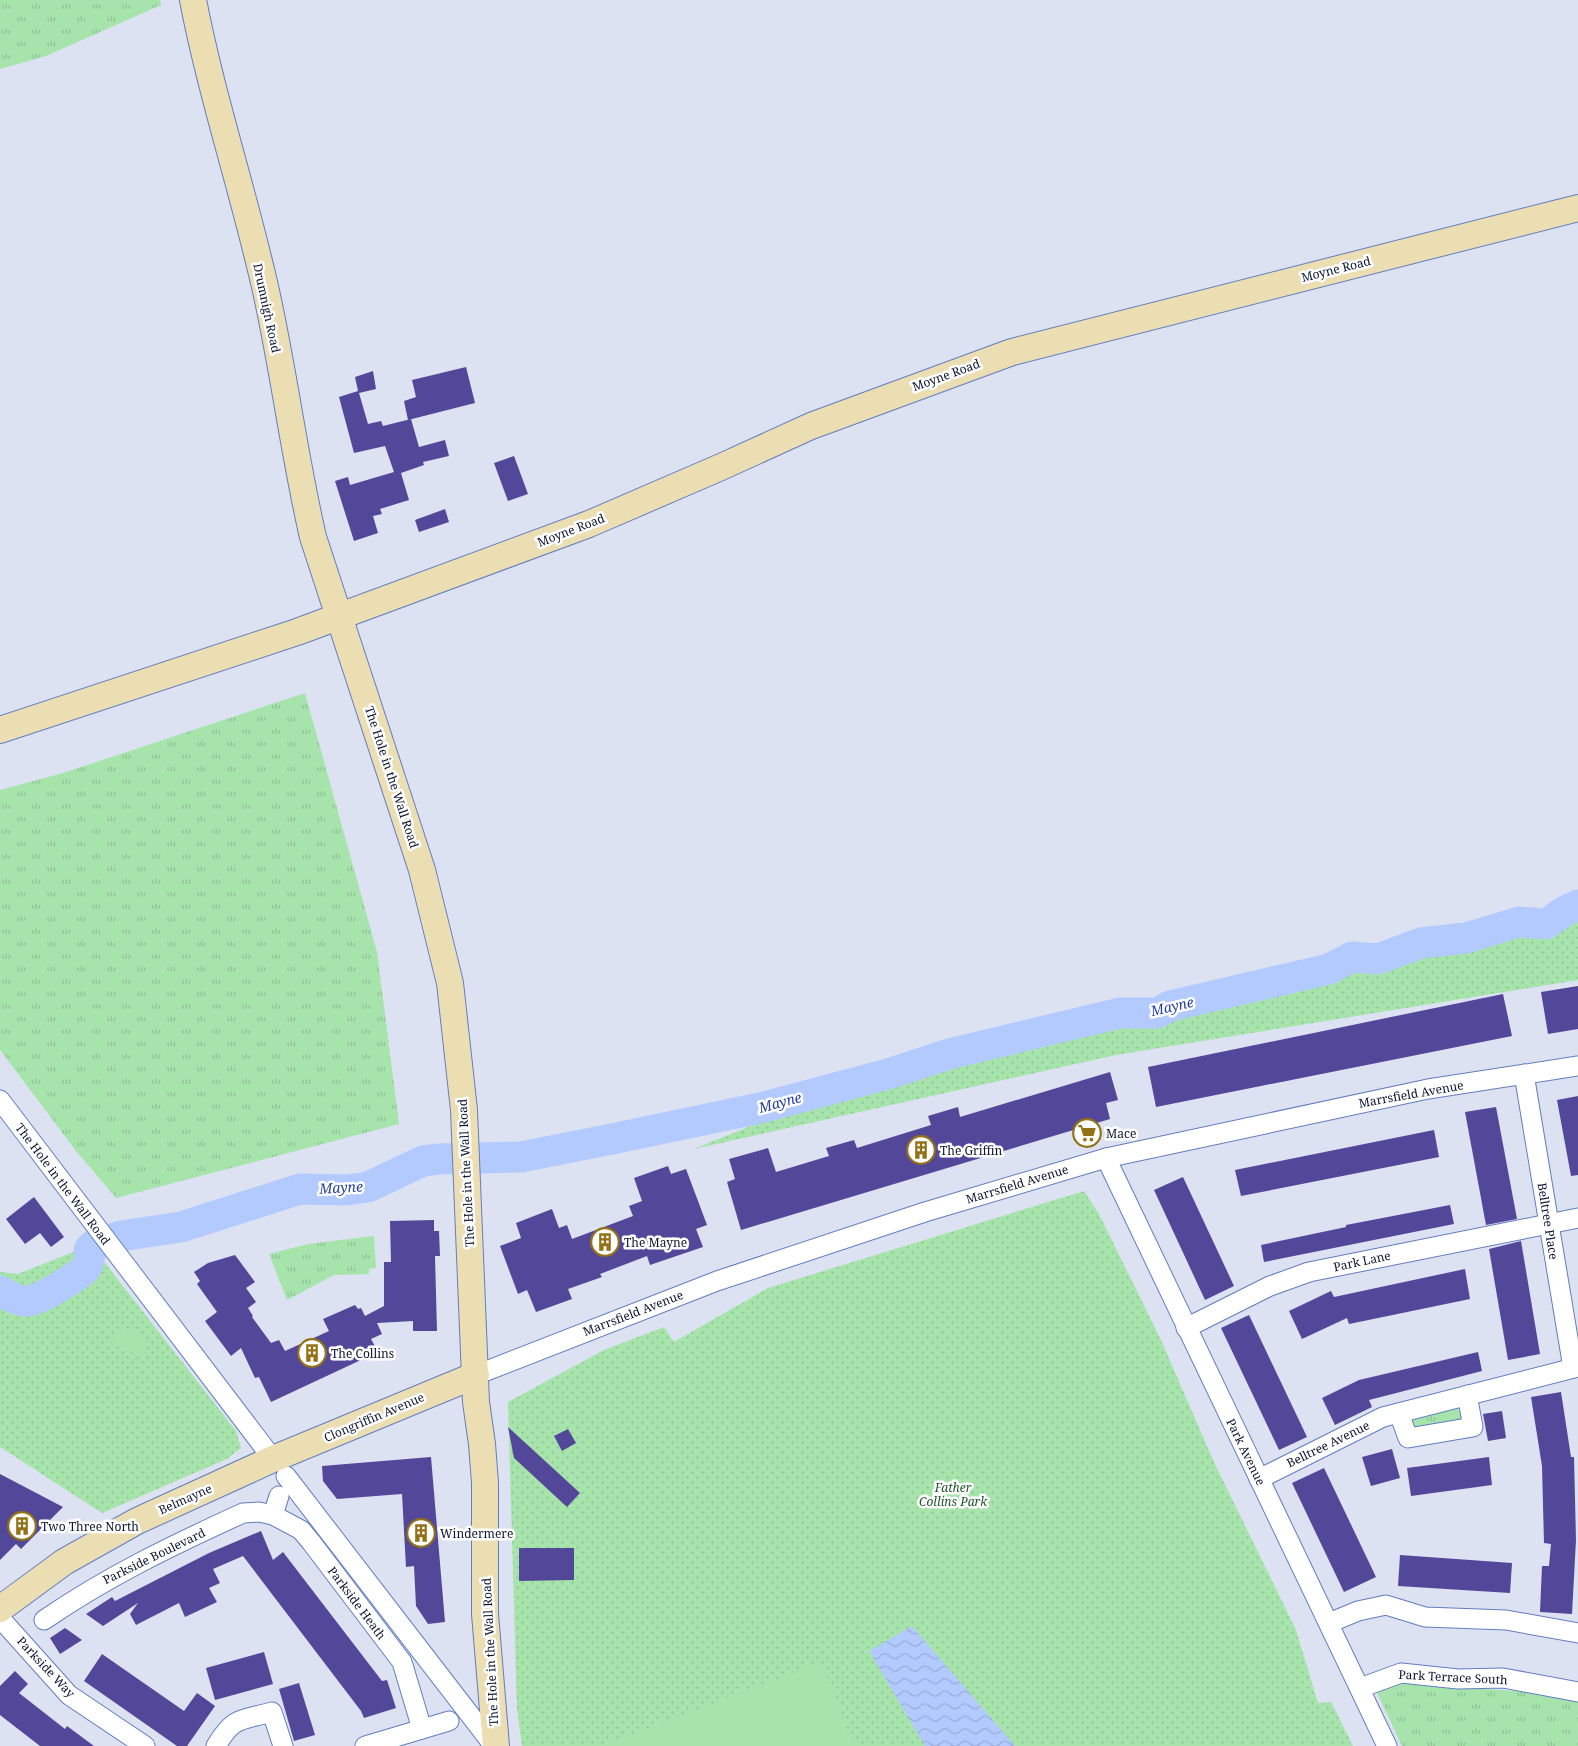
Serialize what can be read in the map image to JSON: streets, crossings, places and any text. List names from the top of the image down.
{
  "streets": {
    "main road": [
      "Moyne Road",
      "Drumnigh Road",
      "The Hole in the Wall Road",
      "Clongriffin Avenue",
      "Belmayne"
    ],
    "street": [
      "Marrsfield Avenue",
      "Belltree Place",
      "Park Lane",
      "Belltree Avenue",
      "Park Avenue",
      "Parkside Boulevard",
      "Parkside Heath",
      "Parkside Way",
      "Park Terrace South"
    ]
  },
  "crossings": [
    ["Moyne Road", "Drumnigh Road"],
    ["Moyne Road", "The Hole in the Wall Road"],
    ["Drumnigh Road", "The Hole in the Wall Road"],
    ["The Hole in the Wall Road", "Marrsfield Avenue"],
    ["The Hole in the Wall Road", "Clongriffin Avenue"],
    ["The Hole in the Wall Road", "Belmayne"],
    ["Marrsfield Avenue", "Belltree Place"],
    ["Marrsfield Avenue", "Clongriffin Avenue"],
    ["Marrsfield Avenue", "Park Avenue"],
    ["Belltree Place", "Park Lane"],
    ["Belltree Place", "Belltree Avenue"],
    ["Park Lane", "Park Avenue"],
    ["Clongriffin Avenue", "Belmayne"],
    ["Belltree Avenue", "Park Avenue"],
    ["Park Avenue", "Park Terrace South"],
    ["Parkside Boulevard", "Parkside Heath"]
  ],
  "water": ["Mayne"],
  "parks": ["Father Collins Park"],
  "places": {
    "supermarket": ["Mace"],
    "building": [
      "The Griffin",
      "The Mayne",
      "The Collins",
      "Two Three North",
      "Windermere"
    ]
  }
}
